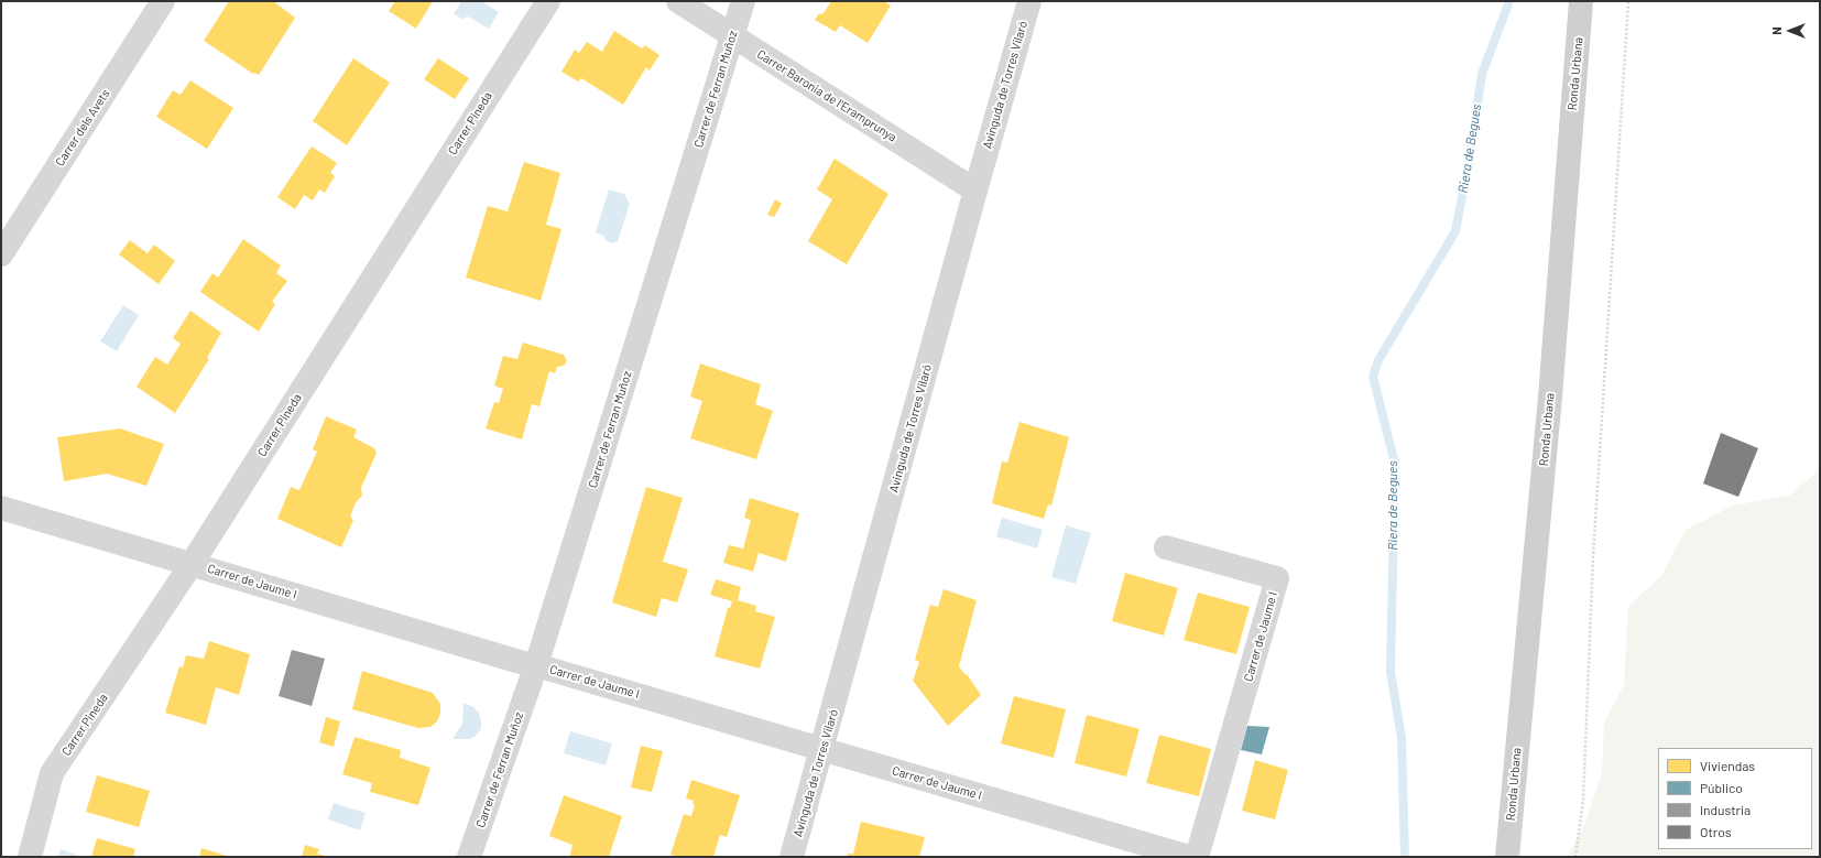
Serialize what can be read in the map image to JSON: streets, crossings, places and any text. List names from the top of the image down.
{
  "streets": {
    "main road": ["Ronda Urbana"],
    "street": [
      "Avinguda de Torres Vilaró",
      "Carrer de Ferran Muñoz",
      "Carrer Baronia de l'Eramprunya",
      "Carrer Pineda",
      "Carrer dels Avets",
      "Carrer de Jaume I"
    ]
  },
  "crossings": [
    ["Avinguda de Torres Vilaró", "Carrer Baronia de l'Eramprunya"],
    ["Avinguda de Torres Vilaró", "Carrer de Jaume I"],
    ["Carrer de Ferran Muñoz", "Carrer Baronia de l'Eramprunya"],
    ["Carrer de Ferran Muñoz", "Carrer de Jaume I"],
    ["Carrer Pineda", "Carrer de Jaume I"]
  ],
  "water": ["Riera de Begues"],
  "legend": [
    "Viviendas",
    "Público",
    "Industria",
    "Otros"
  ],
  "north": "left"
}
